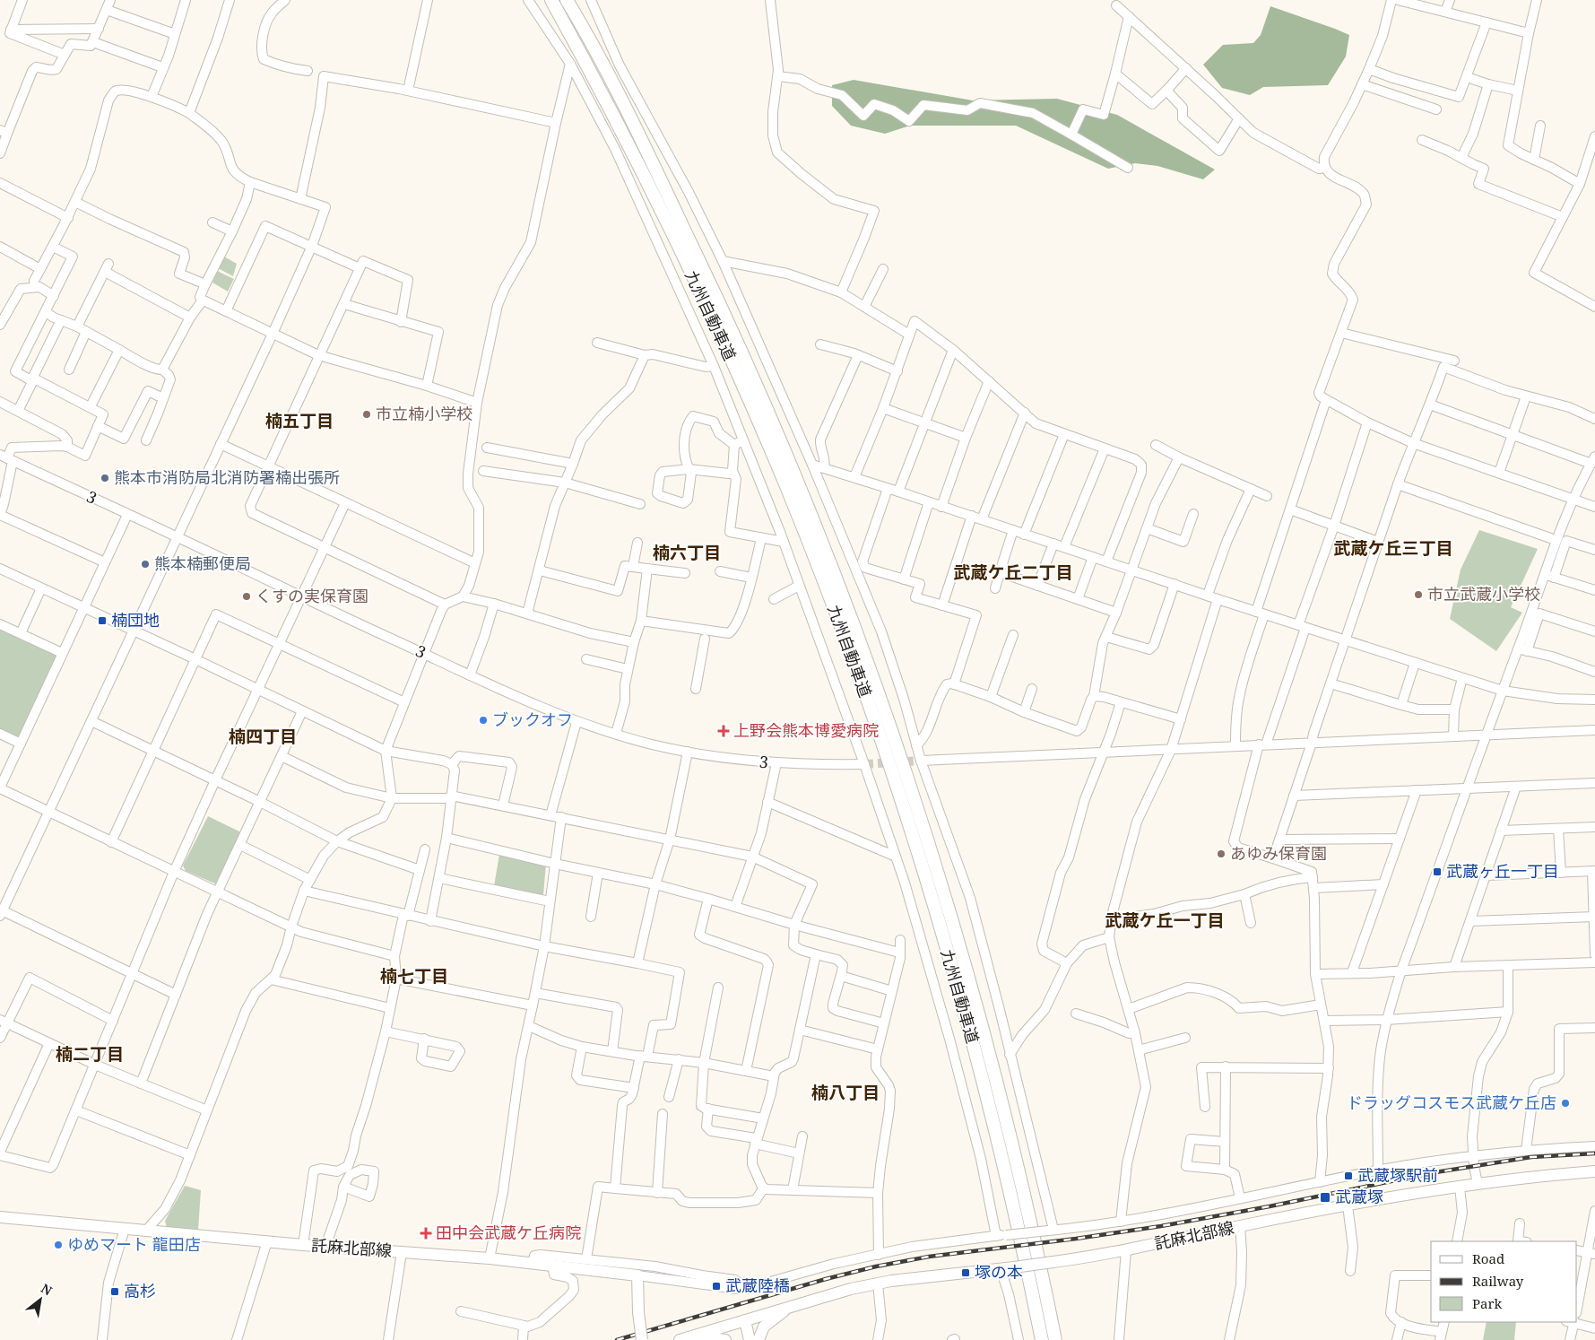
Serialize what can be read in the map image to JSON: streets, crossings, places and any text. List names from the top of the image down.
{
  "streets": {
    "highway": ["九州自動車道"],
    "main road": ["託麻北部線"],
    "street": ["3"]
  },
  "districts": [
    "楠五丁目",
    "武蔵ケ丘三丁目",
    "楠六丁目",
    "武蔵ケ丘二丁目",
    "楠四丁目",
    "武蔵ケ丘一丁目",
    "楠七丁目",
    "楠二丁目",
    "楠八丁目"
  ],
  "places": {
    "other": [
      "市立楠小学校",
      "熊本市消防局北消防署楠出張所",
      "熊本楠郵便局",
      "市立武蔵小学校",
      "くすの実保育園",
      "ブックオフ",
      "あゆみ保育園",
      "ドラッグコスモス武蔵ケ丘店",
      "ゆめマート 龍田店"
    ],
    "transit": [
      "楠団地",
      "武蔵ヶ丘一丁目",
      "武蔵塚駅前",
      "武蔵塚",
      "塚の本",
      "武蔵陸橋",
      "高杉"
    ],
    "health": ["上野会熊本博愛病院", "田中会武蔵ケ丘病院"]
  },
  "legend": ["Road", "Railway", "Park"],
  "north": "top right"
}
